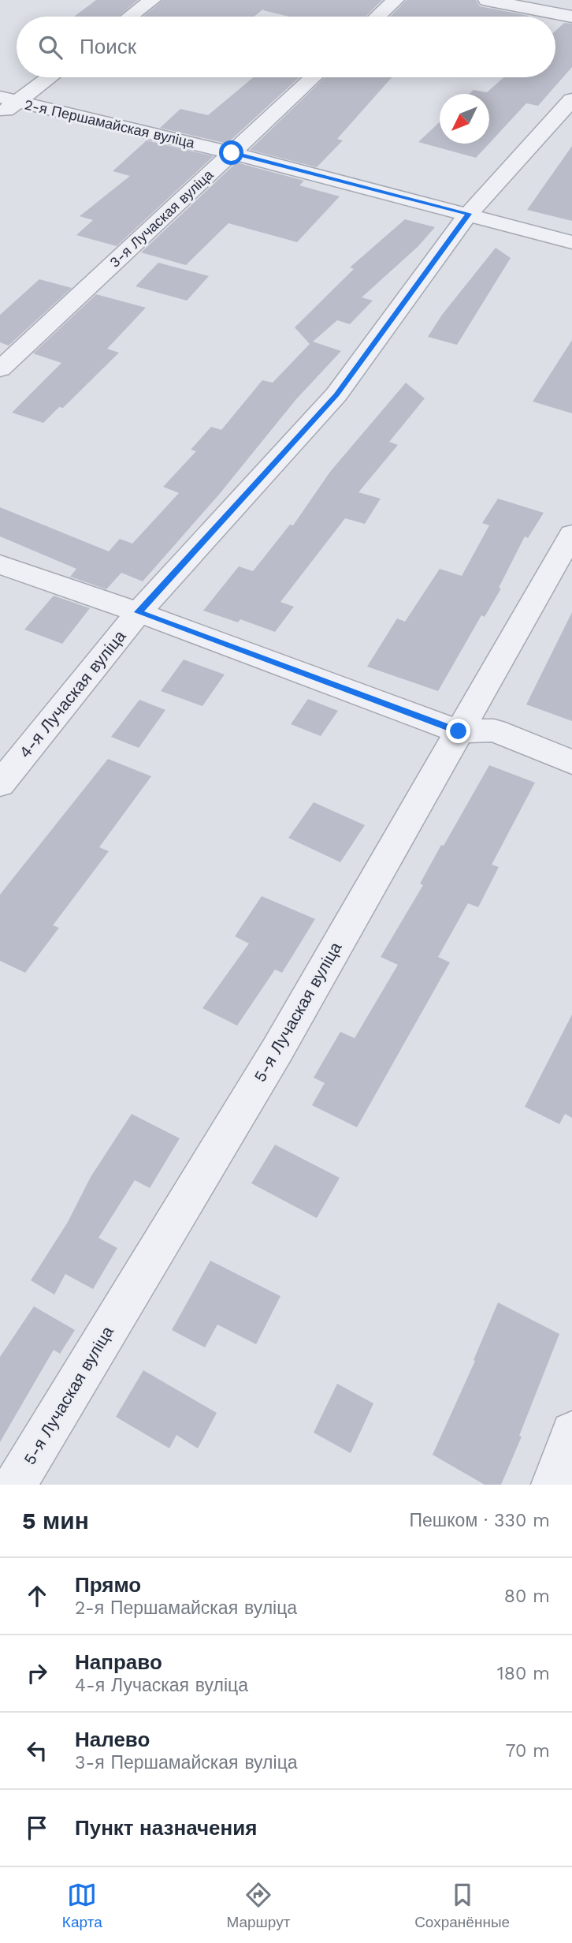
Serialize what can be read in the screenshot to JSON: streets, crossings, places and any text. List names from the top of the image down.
{
  "streets": {
    "street": [
      "2-я Першамайская вуліца",
      "3-я Лучаская вуліца",
      "4-я Лучаская вуліца",
      "5-я Лучаская вуліца"
    ]
  },
  "crossings": [
    ["2-я Першамайская вуліца", "3-я Лучаская вуліца"],
    ["2-я Першамайская вуліца", "4-я Лучаская вуліца"]
  ],
  "north": "bottom left",
  "page": {
    "search": "Поиск",
    "heading": ["5 мин", "Пешком · 330 m"],
    "list": [
      ["Прямо", "2-я Першамайская вуліца", "80 m"],
      ["Направо", "4-я Лучаская вуліца", "180 m"],
      ["Налево", "3-я Першамайская вуліца", "70 m"],
      "Пункт назначения"
    ],
    "nav": ["Карта", "Маршрут", "Сохранённые"]
  }
}
